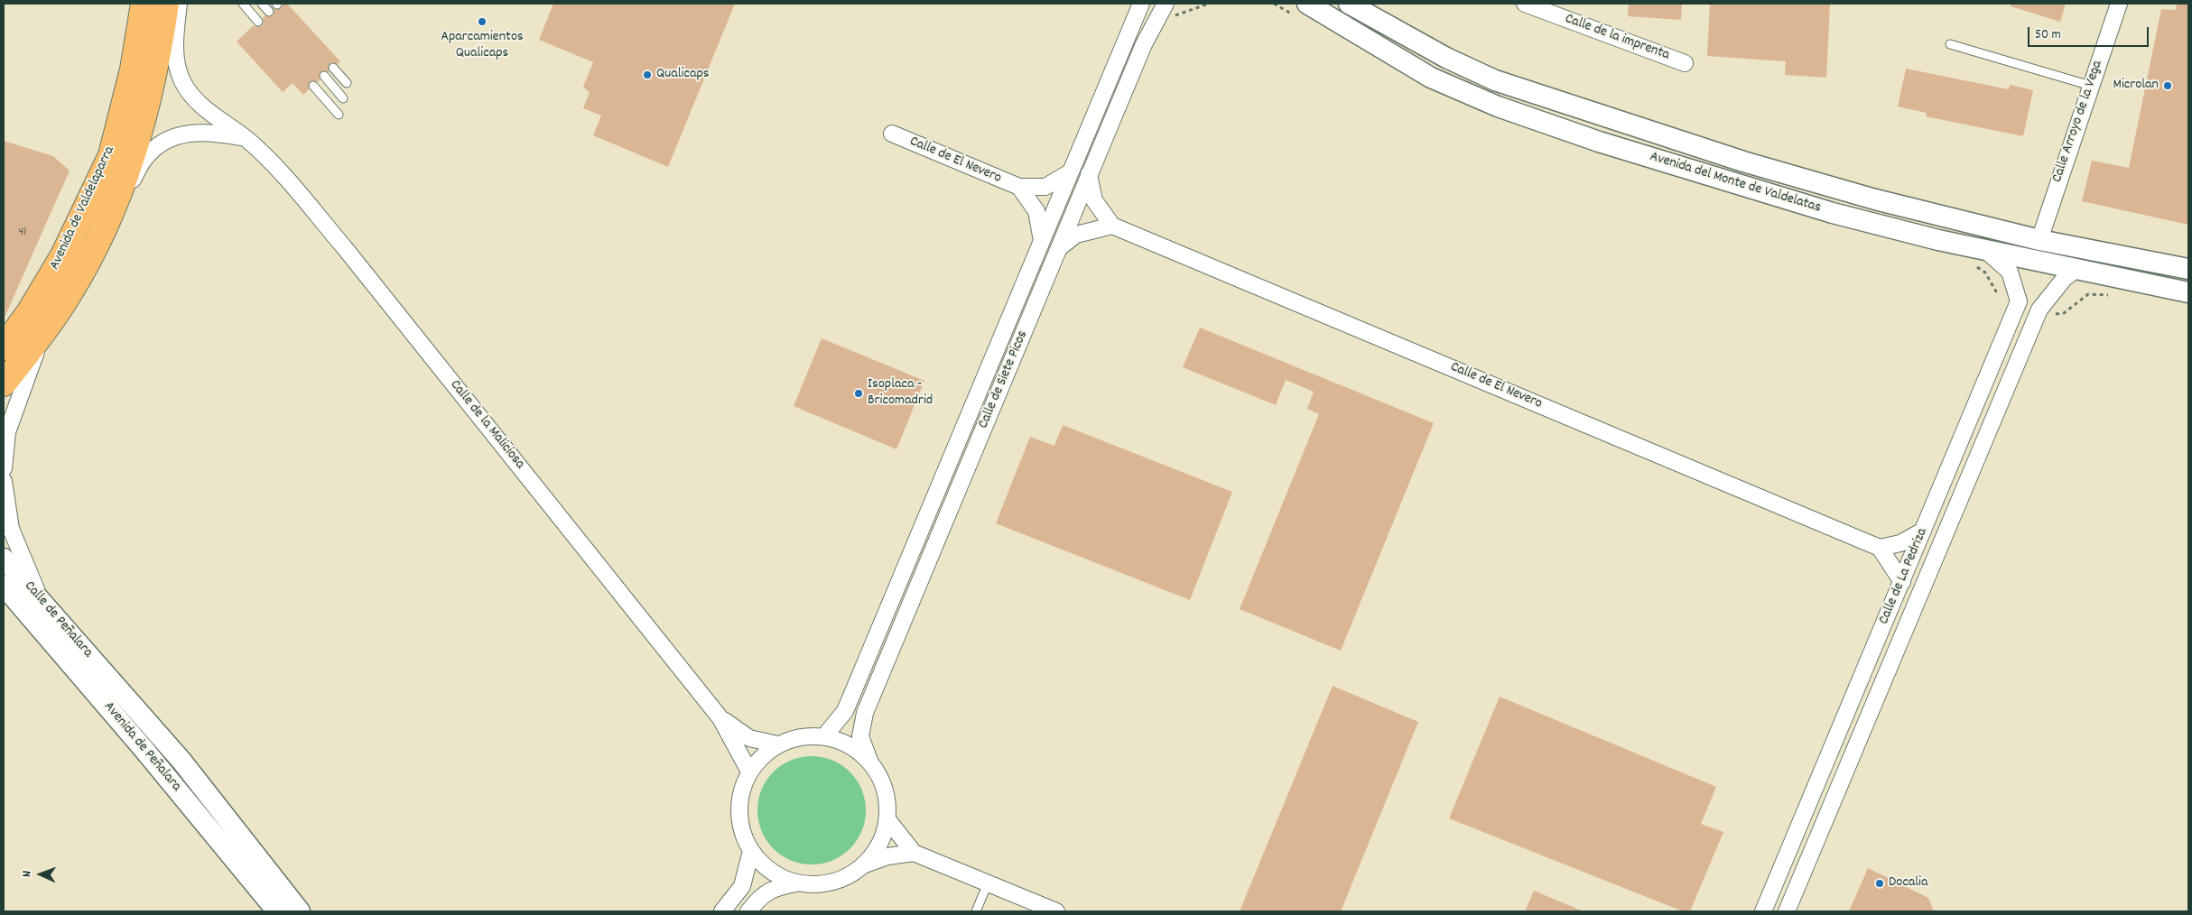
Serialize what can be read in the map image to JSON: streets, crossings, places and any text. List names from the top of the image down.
{
  "streets": {
    "highway": ["Avenida de Valdelaparra"],
    "street": [
      "Calle de la imprenta",
      "Calle Arroyo de la Vega",
      "Calle de El Nevero",
      "Avenida del Monte de Valdelatas",
      "Calle de Siete Picos",
      "Calle de la Maliciosa",
      "Calle de La Pedriza",
      "Calle de Peñalara",
      "Avenida de Peñalara"
    ]
  },
  "crossings": [
    ["Calle Arroyo de la Vega", "Avenida del Monte de Valdelatas"],
    ["Calle de El Nevero", "Calle de Siete Picos"],
    ["Avenida del Monte de Valdelatas", "Calle de La Pedriza"],
    ["Calle de Siete Picos", "Calle de la Maliciosa"],
    ["Calle de Peñalara", "Avenida de Peñalara"]
  ],
  "places": [
    "Aparcamientos Qualicaps",
    "Qualicaps",
    "Microlan",
    "Isoplaca - Bricomadrid",
    "Docalia"
  ],
  "house_numbers": ["41"],
  "scale_bar": "50 m",
  "north": "left"
}
